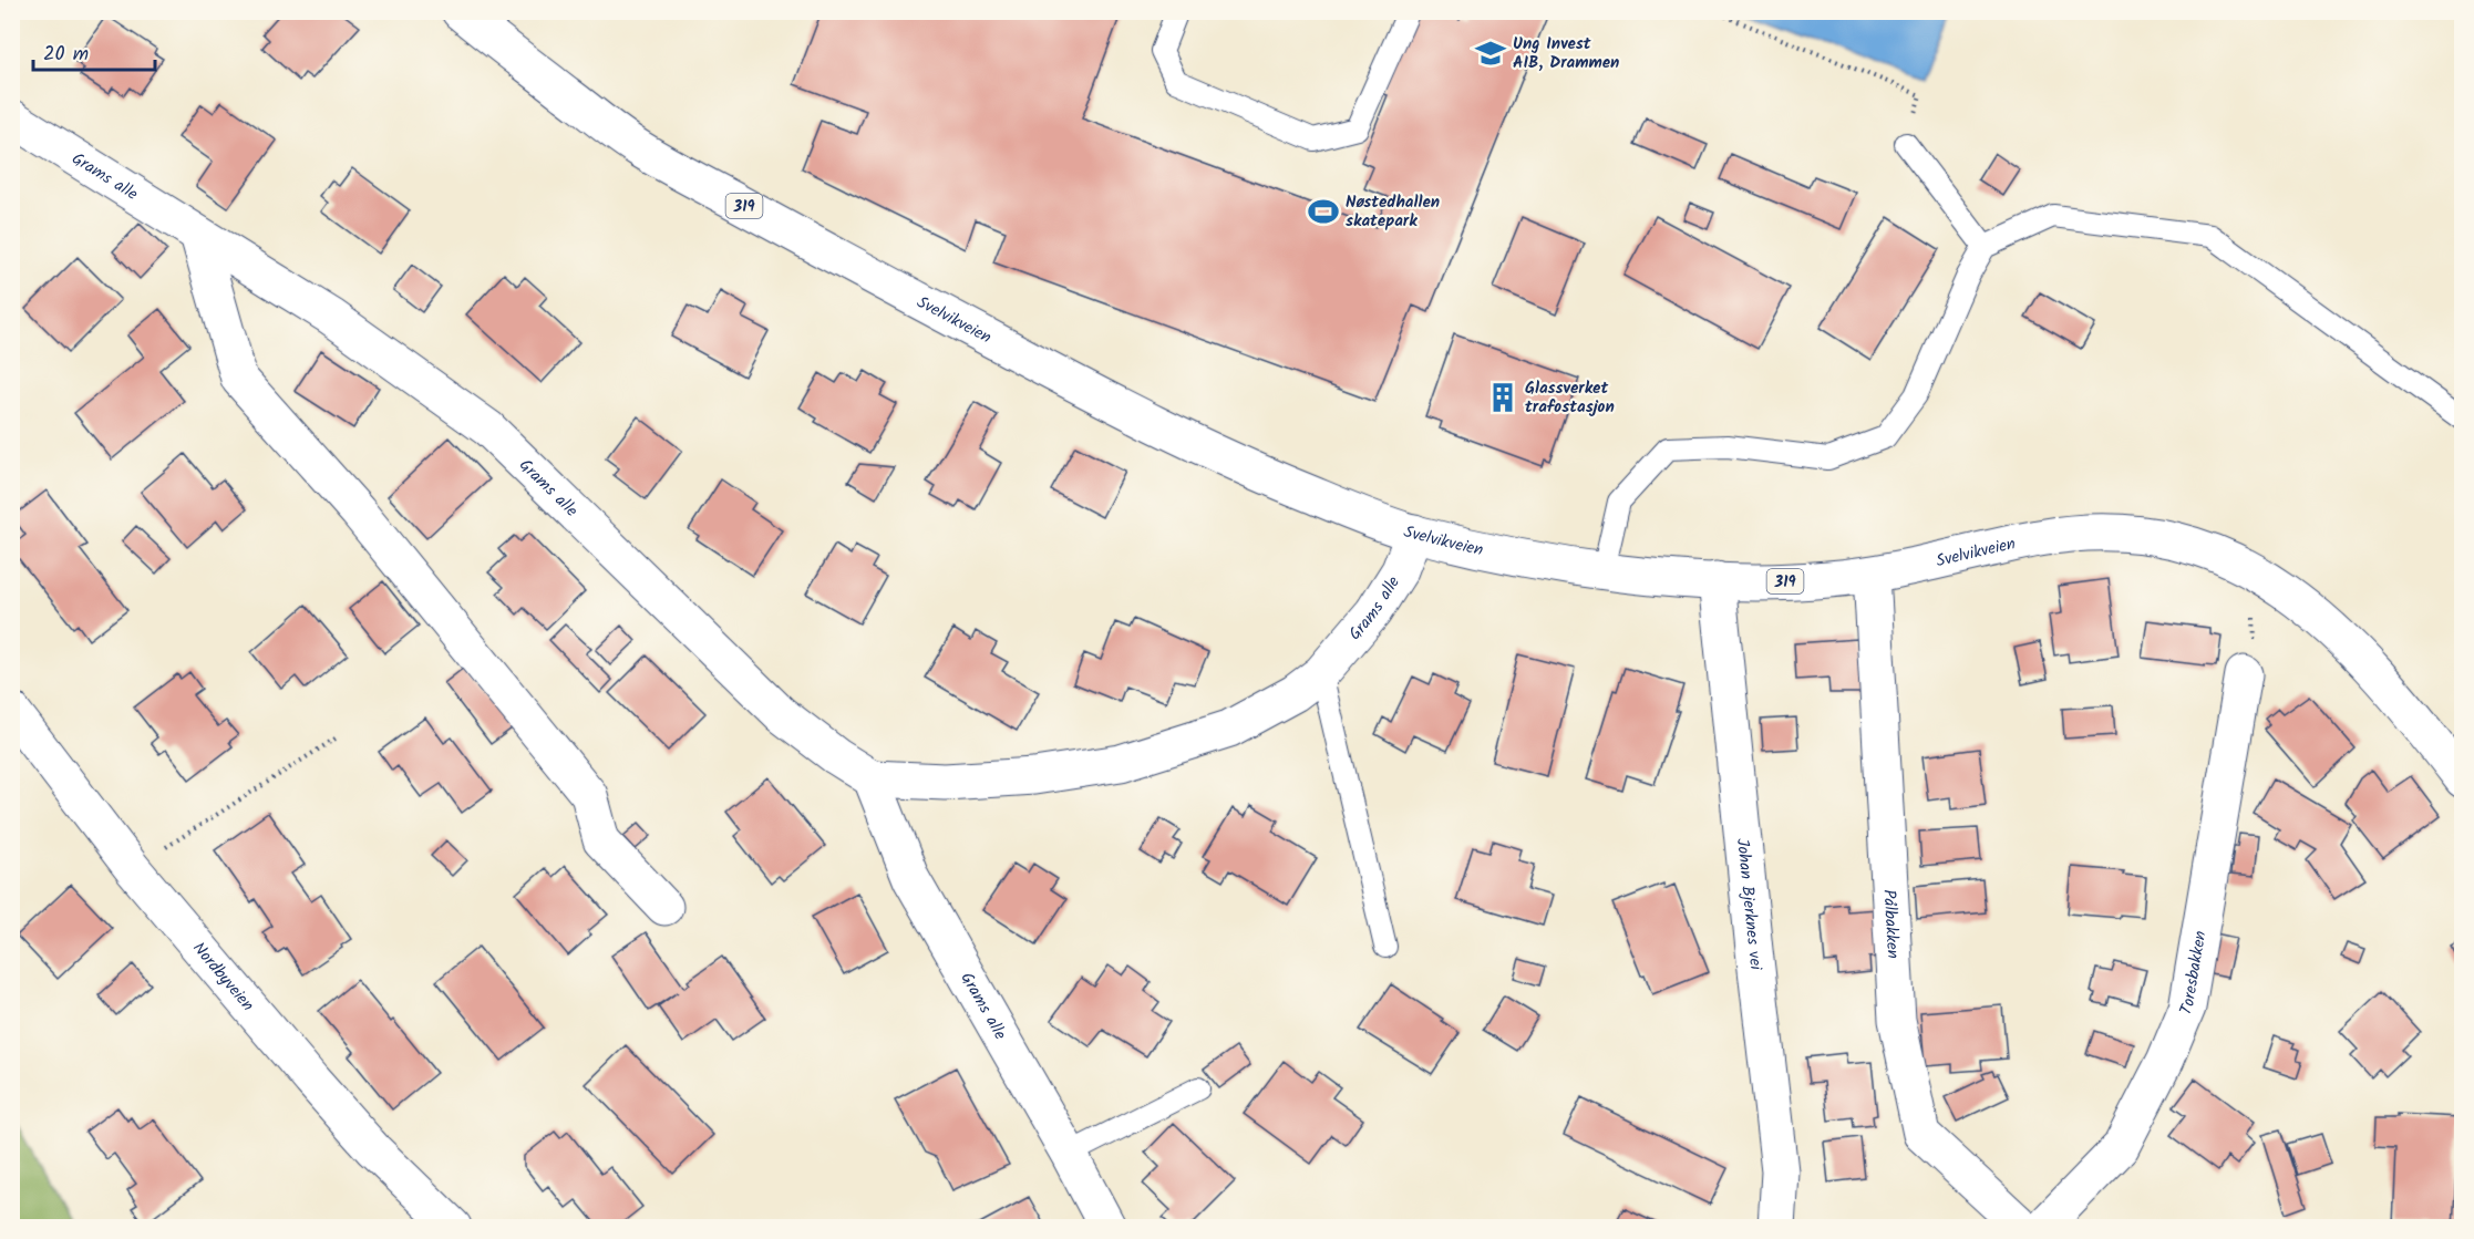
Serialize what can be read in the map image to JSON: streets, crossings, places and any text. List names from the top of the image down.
{
  "streets": {
    "street": [
      "Grams alle",
      "319",
      "Svelvikveien",
      "Johan Bjerknes vei",
      "Pålbakken",
      "Toresbakken",
      "Nordbyveien"
    ]
  },
  "crossings": [
    ["Grams alle", "Svelvikveien"],
    ["Svelvikveien", "Johan Bjerknes vei"],
    ["Svelvikveien", "Pålbakken"]
  ],
  "places": {
    "school or university": ["Ung Invest AIB, Drammen"],
    "sports": ["Nøstedhallen skatepark"],
    "building": ["Glassverket trafostasjon"]
  },
  "scale_bar": "20 m"
}
